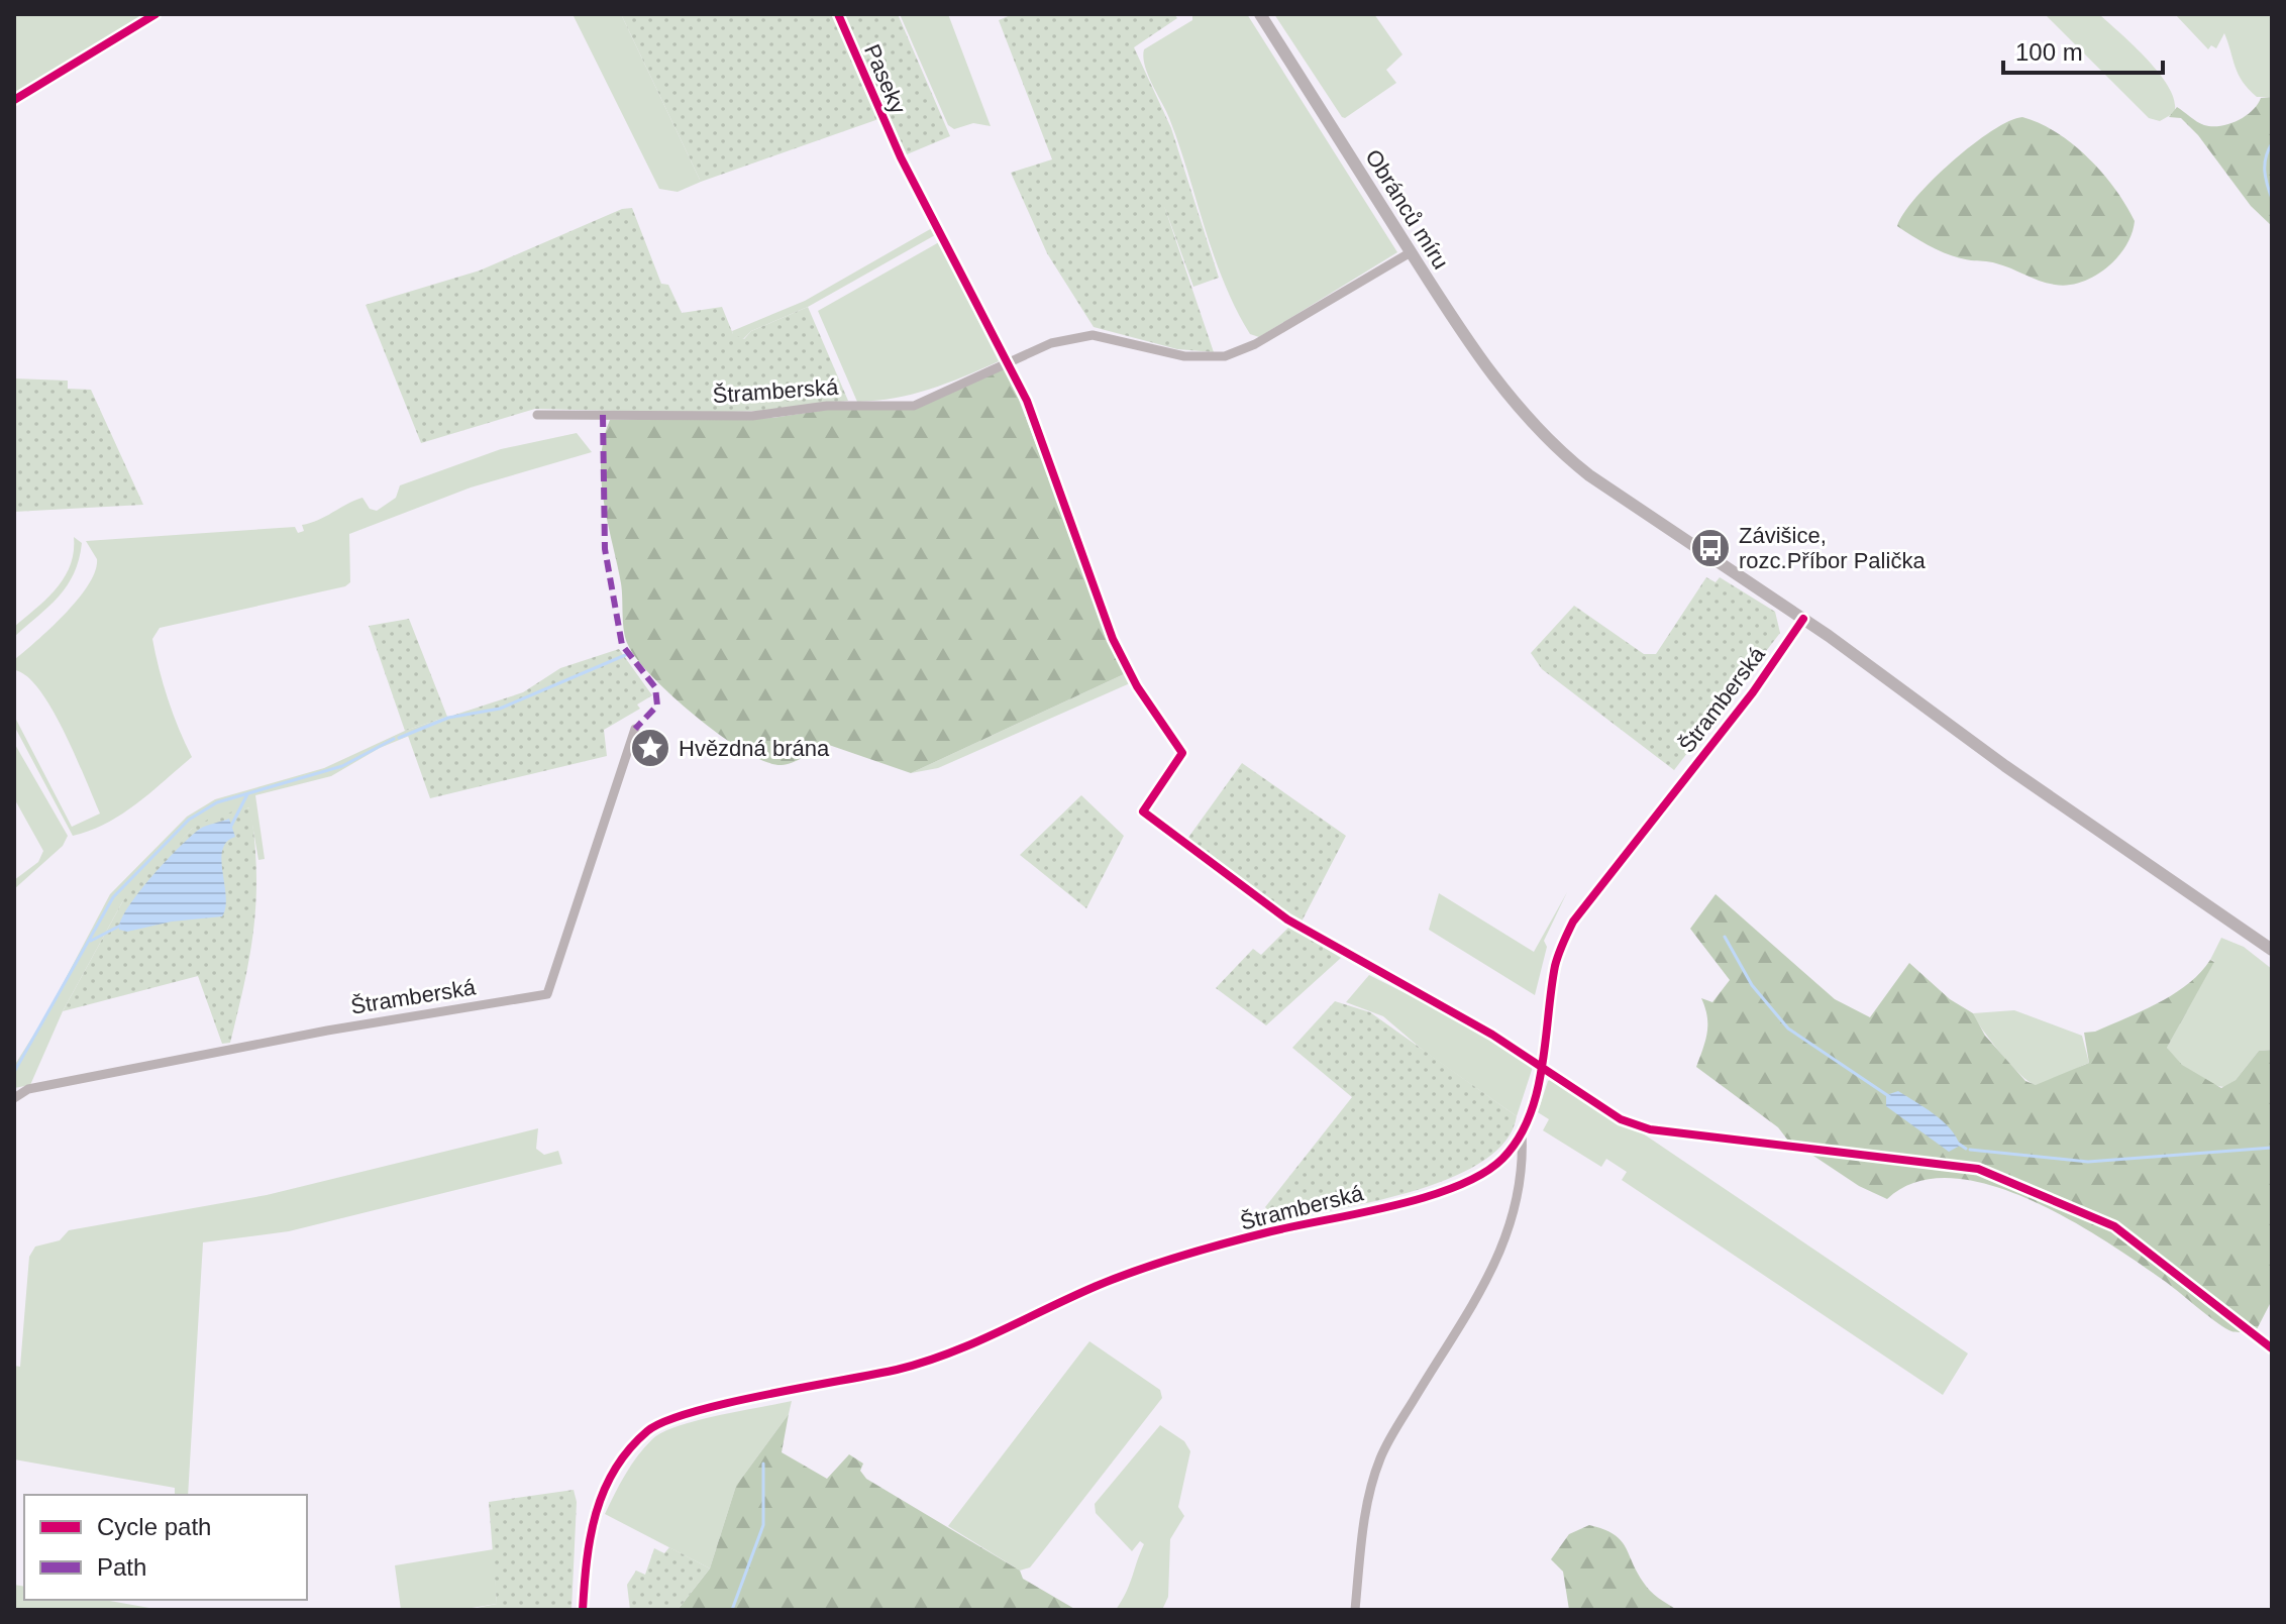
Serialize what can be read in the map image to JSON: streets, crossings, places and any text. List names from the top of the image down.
{
  "streets": {
    "main road": ["Obránců míru"],
    "street": ["Paseky", "Štramberská"]
  },
  "crossings": [
    ["Obránců míru", "Štramberská"]
  ],
  "places": {
    "bus stop": ["Závišice, rozc.Příbor Palička"],
    "place": ["Hvězdná brána"]
  },
  "legend": ["Cycle path", "Path"],
  "scale_bar": "100 m"
}
